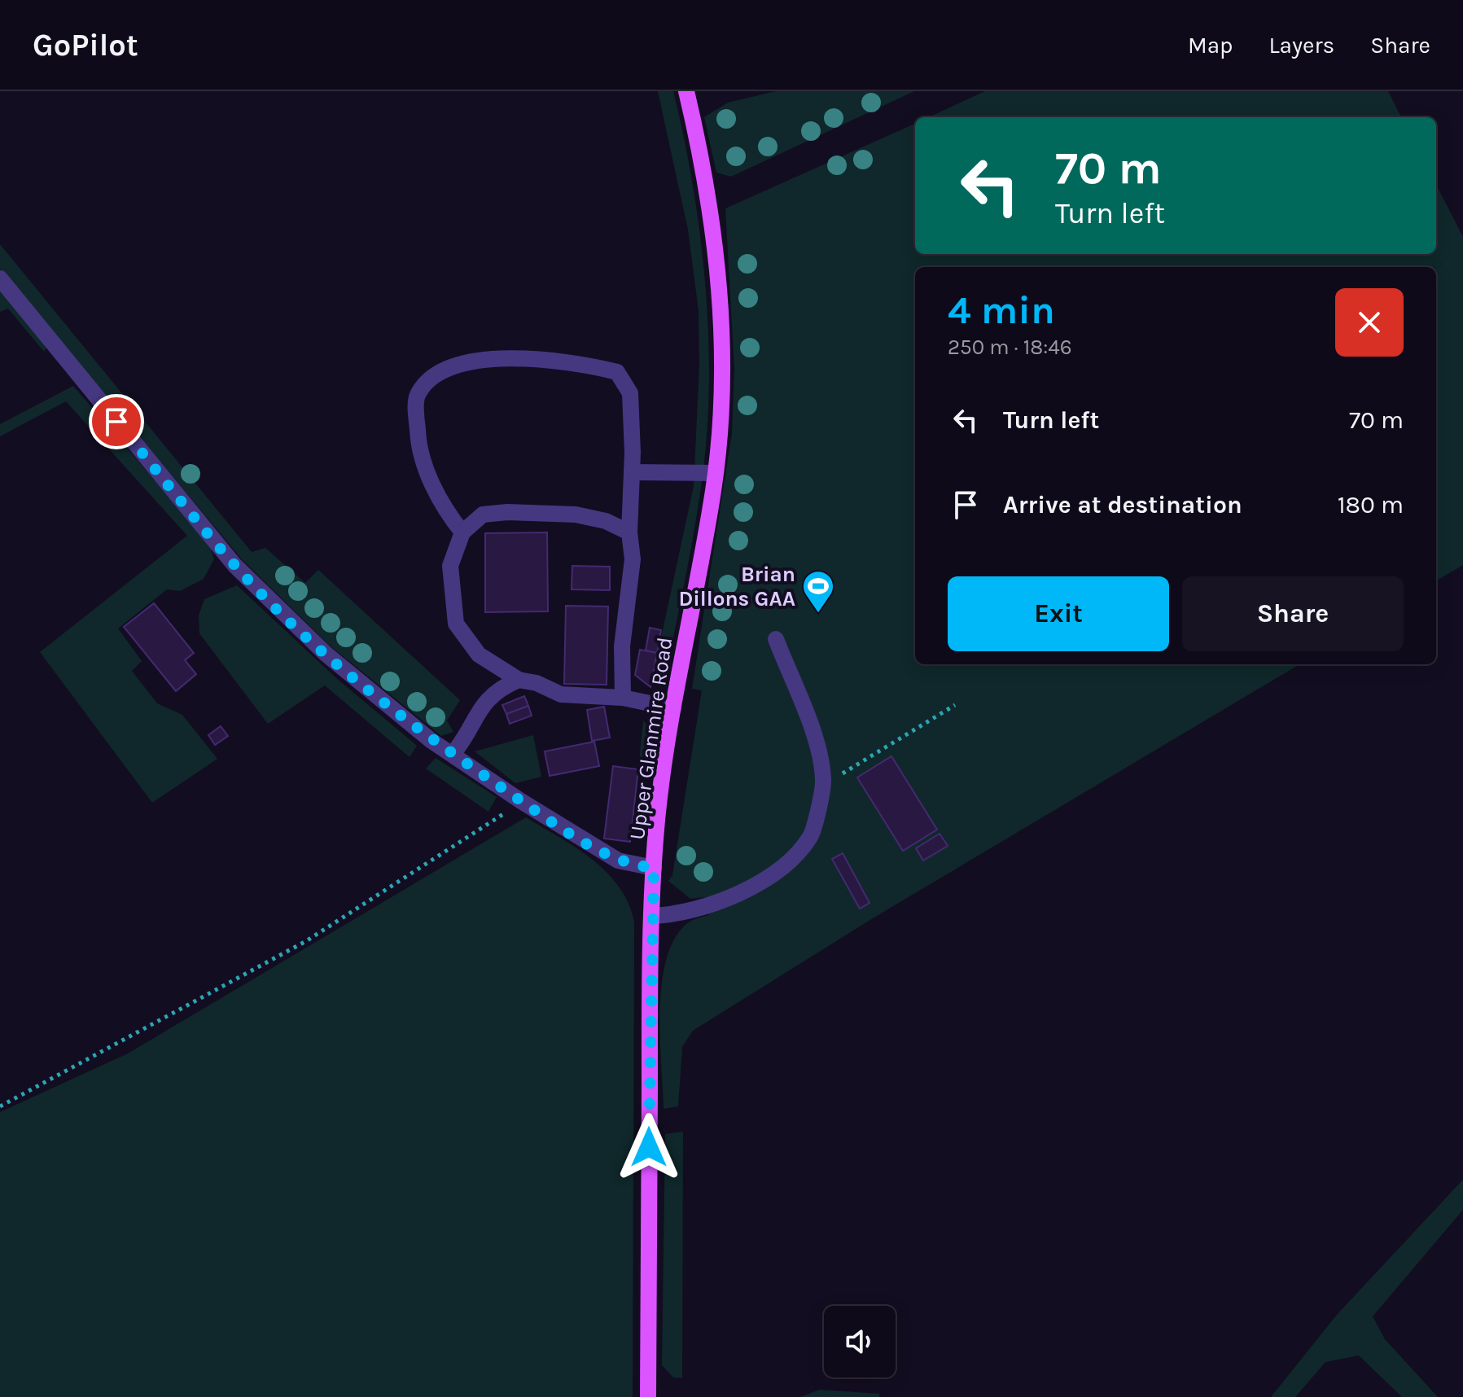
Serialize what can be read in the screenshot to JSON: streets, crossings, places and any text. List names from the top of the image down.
{
  "streets": {
    "main road": ["Upper Glanmire Road"]
  },
  "places": {
    "sports": ["Brian Dillons GAA"]
  },
  "page": {
    "header": "GoPilot",
    "nav": ["Map", "Layers", "Share"],
    "turn": ["70 m", "Turn left"],
    "heading": ["4 min", "250 m · 18:46"],
    "list": [
      {
        "name": "Turn left",
        "value": "70 m"
      },
      {
        "name": "Arrive at destination",
        "value": "180 m"
      }
    ],
    "buttons": ["Exit", "Share"]
  }
}
